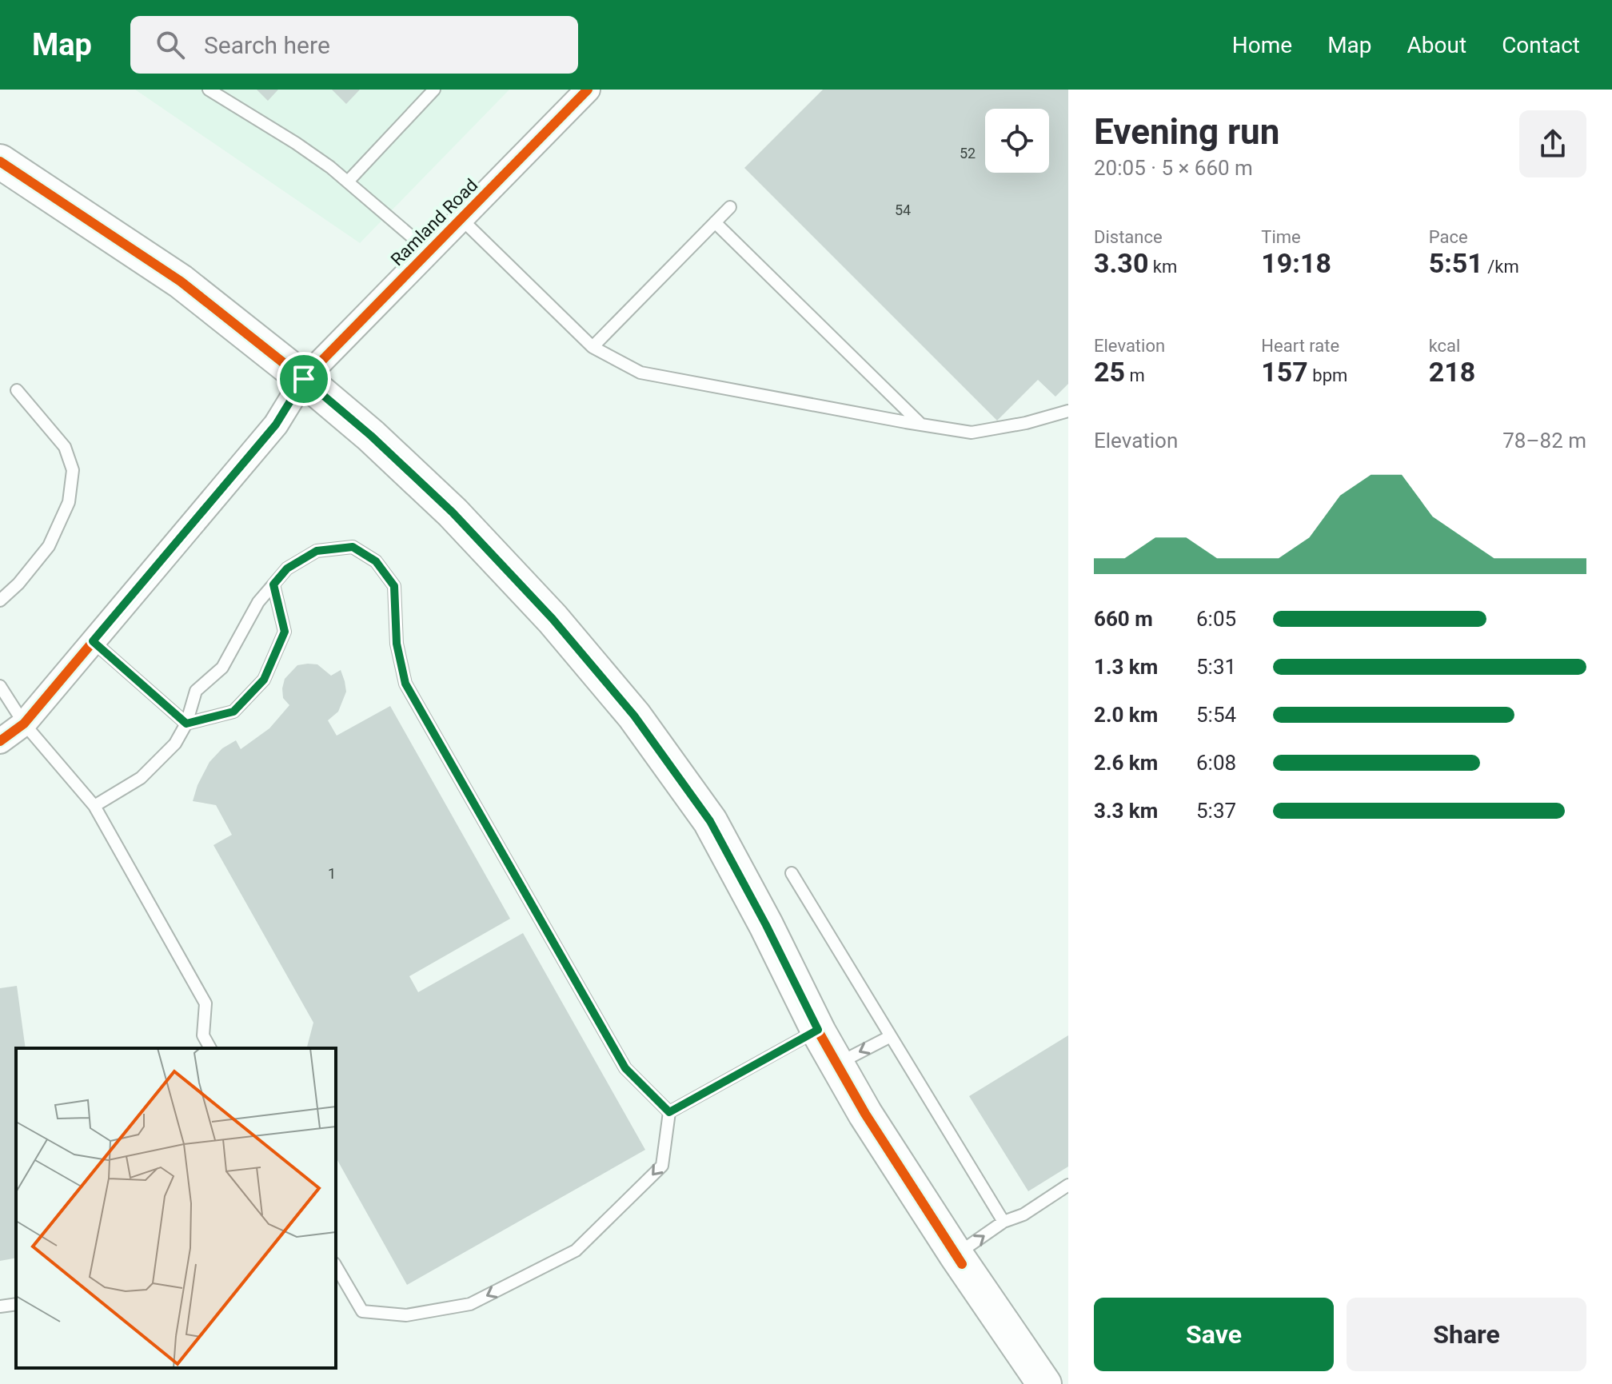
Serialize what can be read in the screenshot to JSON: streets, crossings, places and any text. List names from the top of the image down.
{
  "streets": {
    "street": ["Ramland Road"]
  },
  "house_numbers": ["52", "54", "1"],
  "page": {
    "header": "Map",
    "search": "Search here",
    "nav": [
      "Home",
      "Map",
      "About",
      "Contact"
    ],
    "heading": ["Evening run", "20:05 · 5 × 660 m"],
    "stats": [
      ["Distance", "3.30 km"],
      ["Time", "19:18"],
      ["Pace", "5:51 /km"],
      ["Elevation", "25 m"],
      ["Heart rate", "157 bpm"],
      ["kcal", "218"]
    ],
    "chart": ["Elevation", "78–82 m"],
    "list": [
      {
        "name": "660 m",
        "note": "6:05"
      },
      {
        "name": "1.3 km",
        "note": "5:31"
      },
      {
        "name": "2.0 km",
        "note": "5:54"
      },
      {
        "name": "2.6 km",
        "note": "6:08"
      },
      {
        "name": "3.3 km",
        "note": "5:37"
      }
    ],
    "buttons": ["Save", "Share"]
  }
}
